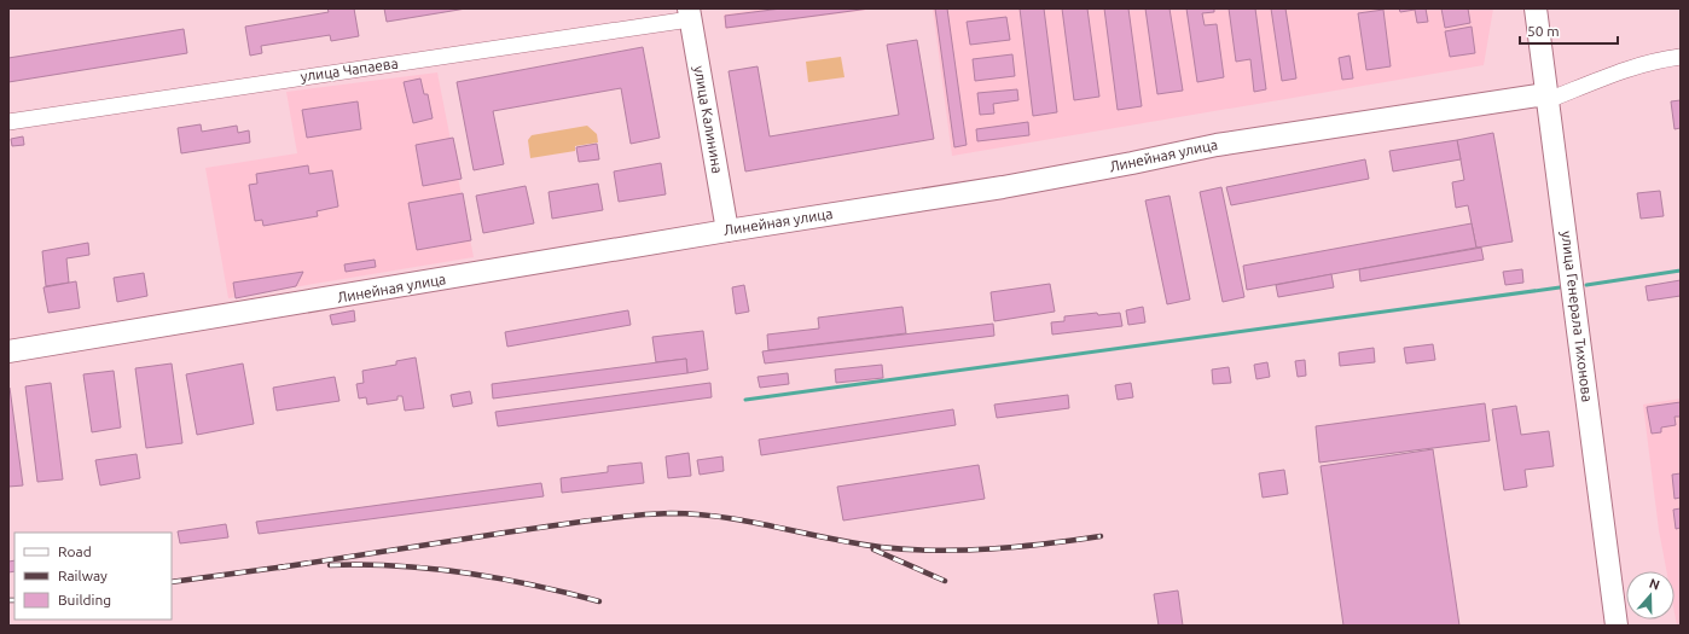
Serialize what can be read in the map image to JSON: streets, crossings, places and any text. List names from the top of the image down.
{
  "streets": {
    "main road": ["улица Калинина", "Линейная улица", "улица Генерала Тихонова"],
    "street": ["улица Чапаева"]
  },
  "crossings": [
    ["улица Чапаева", "улица Калинина"],
    ["улица Калинина", "Линейная улица"],
    ["Линейная улица", "улица Генерала Тихонова"]
  ],
  "legend": ["Road", "Railway", "Building"],
  "scale_bar": "50 m",
  "north": "top"
}
